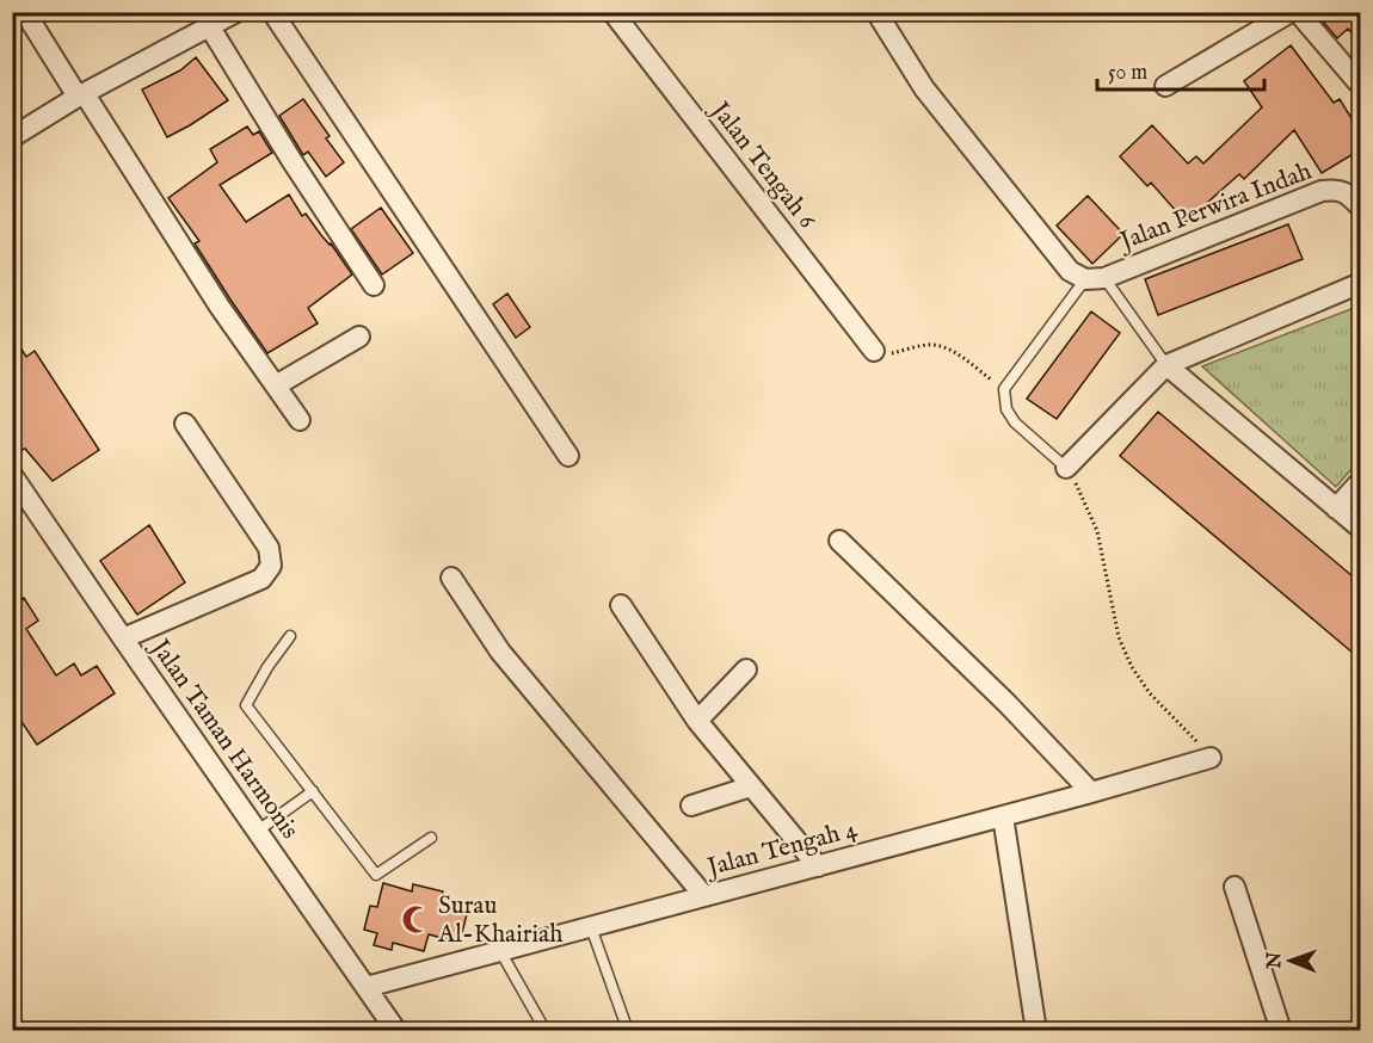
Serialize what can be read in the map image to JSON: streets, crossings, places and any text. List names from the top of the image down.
{
  "streets": {
    "street": [
      "Jalan Tengah 6",
      "Jalan Perwira Indah",
      "Jalan Taman Harmonis",
      "Jalan Tengah 4"
    ]
  },
  "crossings": [
    ["Jalan Taman Harmonis", "Jalan Tengah 4"]
  ],
  "places": {
    "mosque": ["Surau Al-Khairiah"]
  },
  "scale_bar": "50 m",
  "north": "left"
}
